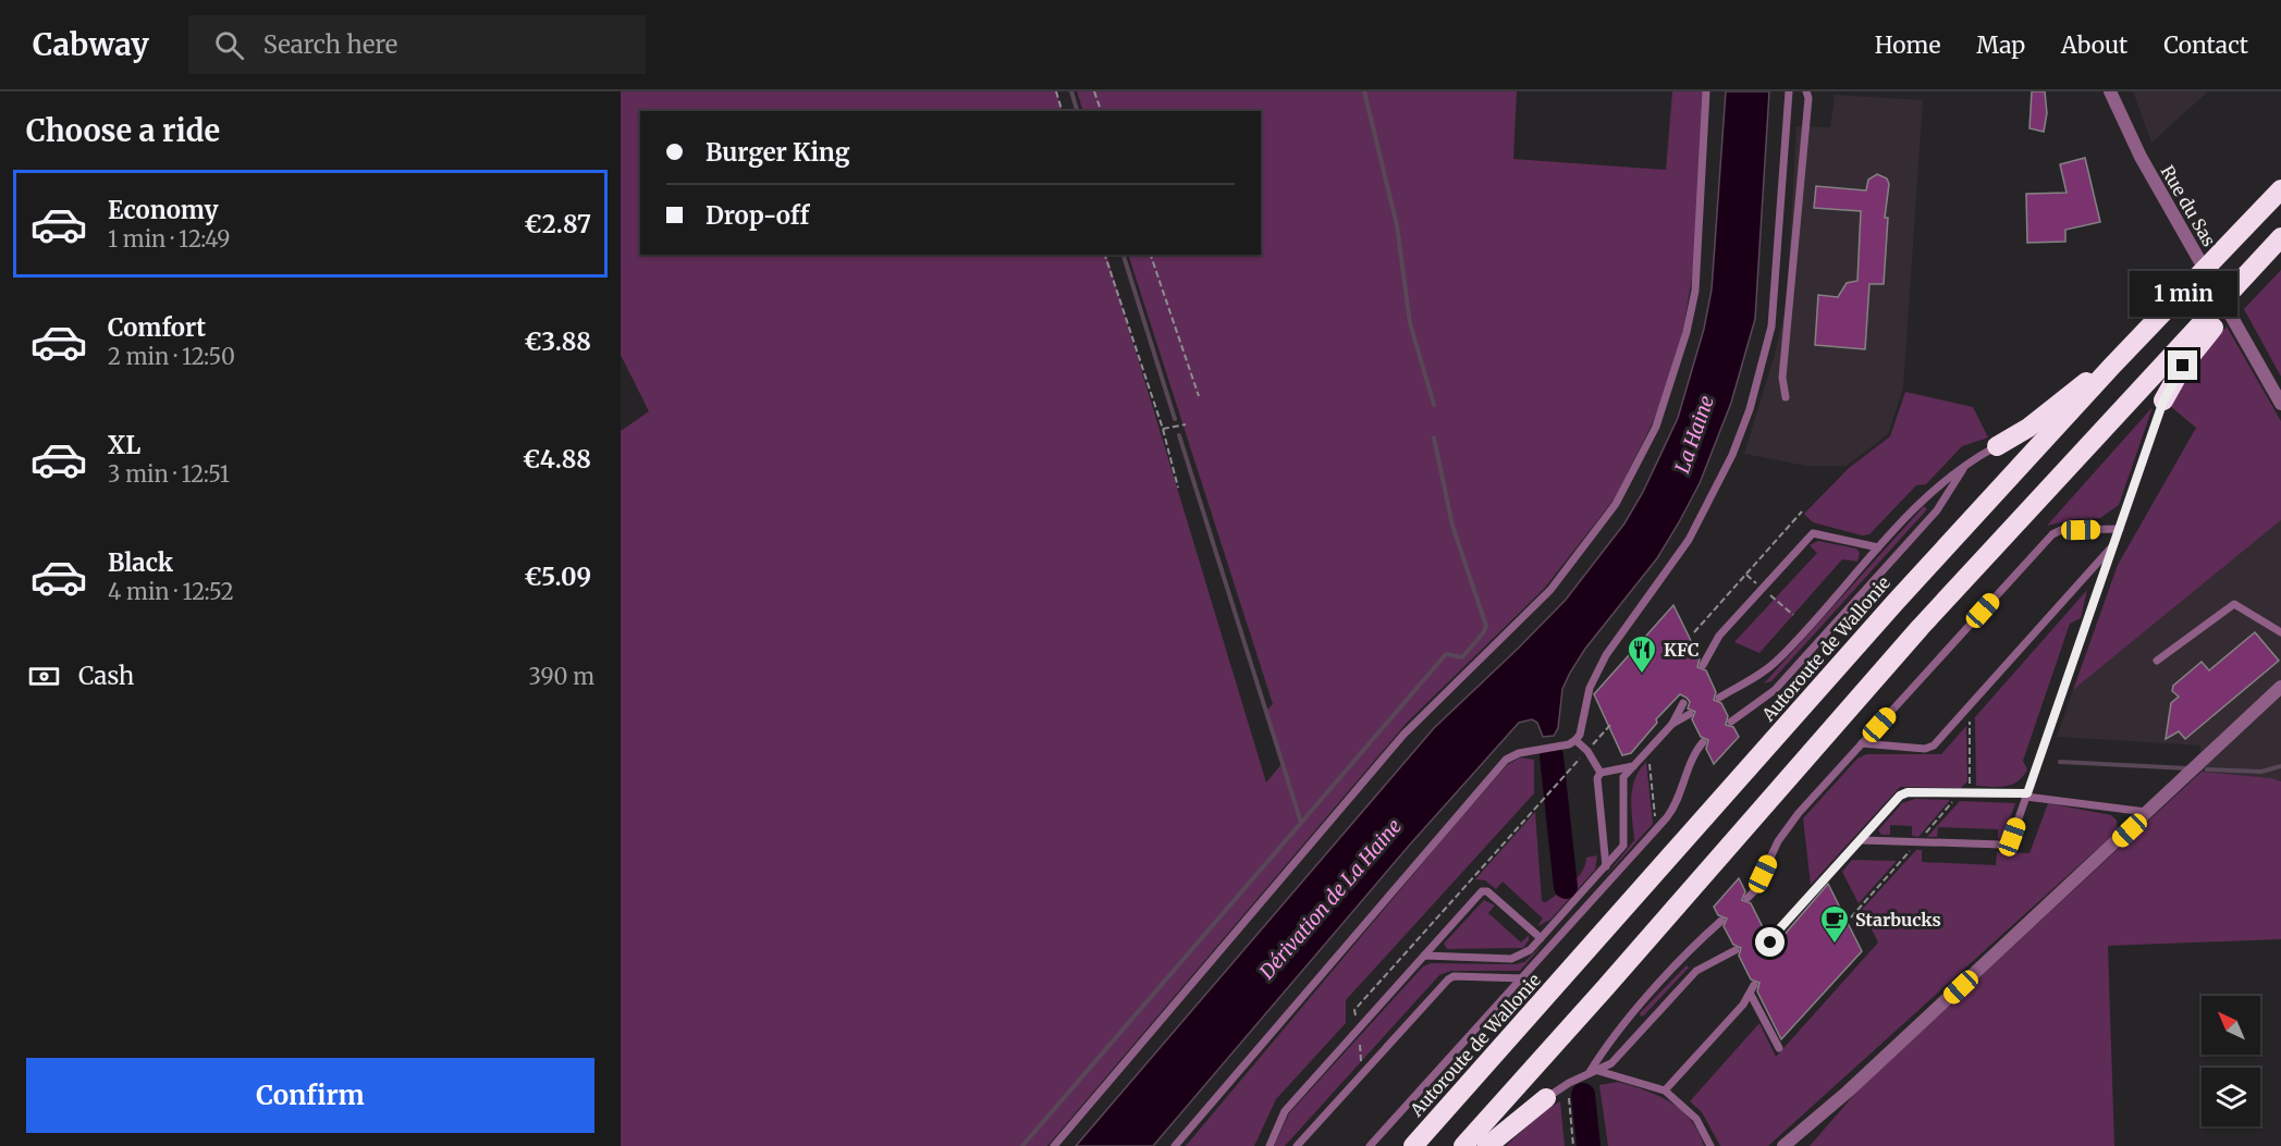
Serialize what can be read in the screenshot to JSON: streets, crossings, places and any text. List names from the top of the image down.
{
  "streets": {
    "highway": ["Autoroute de Wallonie"],
    "street": ["Rue du Sas"]
  },
  "water": ["La Haine", "Dérivation de La Haine"],
  "places": {
    "restaurant": ["KFC"],
    "cafe": ["Starbucks"]
  },
  "north": "top left",
  "page": {
    "header": "Cabway",
    "search": "Search here",
    "nav": [
      "Home",
      "Map",
      "About",
      "Contact"
    ],
    "heading": "Choose a ride",
    "banner": ["Burger King", "Drop-off"],
    "list": [
      {
        "name": "Economy",
        "note": "1 min · 12:49",
        "value": "€2.87"
      },
      {
        "name": "Comfort",
        "note": "2 min · 12:50",
        "value": "€3.88"
      },
      {
        "name": "XL",
        "note": "3 min · 12:51",
        "value": "€4.88"
      },
      {
        "name": "Black",
        "note": "4 min · 12:52",
        "value": "€5.09"
      }
    ],
    "bubble": "1 min",
    "pay": ["Cash", "390 m"],
    "buttons": "Confirm"
  }
}
